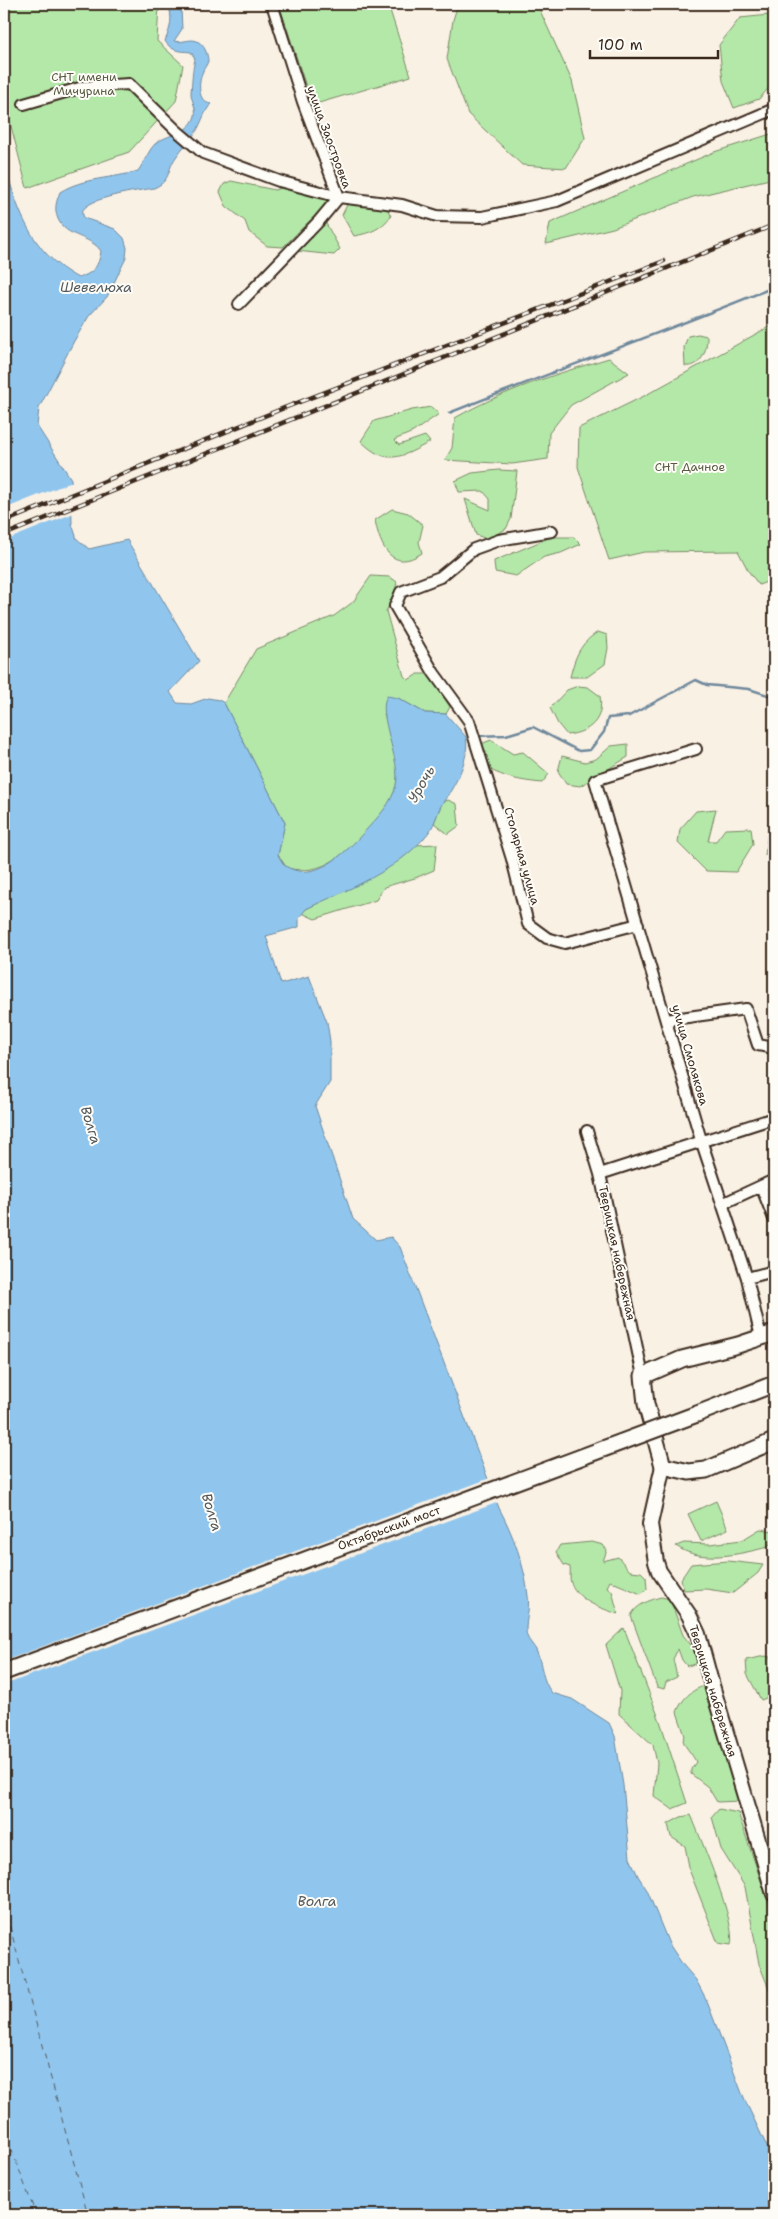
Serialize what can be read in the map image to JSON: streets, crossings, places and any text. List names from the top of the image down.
{
  "streets": {
    "main road": ["Октябрьский мост"],
    "street": [
      "улица Заостровка",
      "Столярная улица",
      "улица Смолякова",
      "Тверицкая набережная"
    ]
  },
  "crossings": [
    ["Столярная улица", "улица Смолякова"]
  ],
  "water": ["Шевелюха", "Урочь", "Волга"],
  "parks": ["СНТ имени Мичурина", "СНТ Дачное"],
  "scale_bar": "100 m"
}
